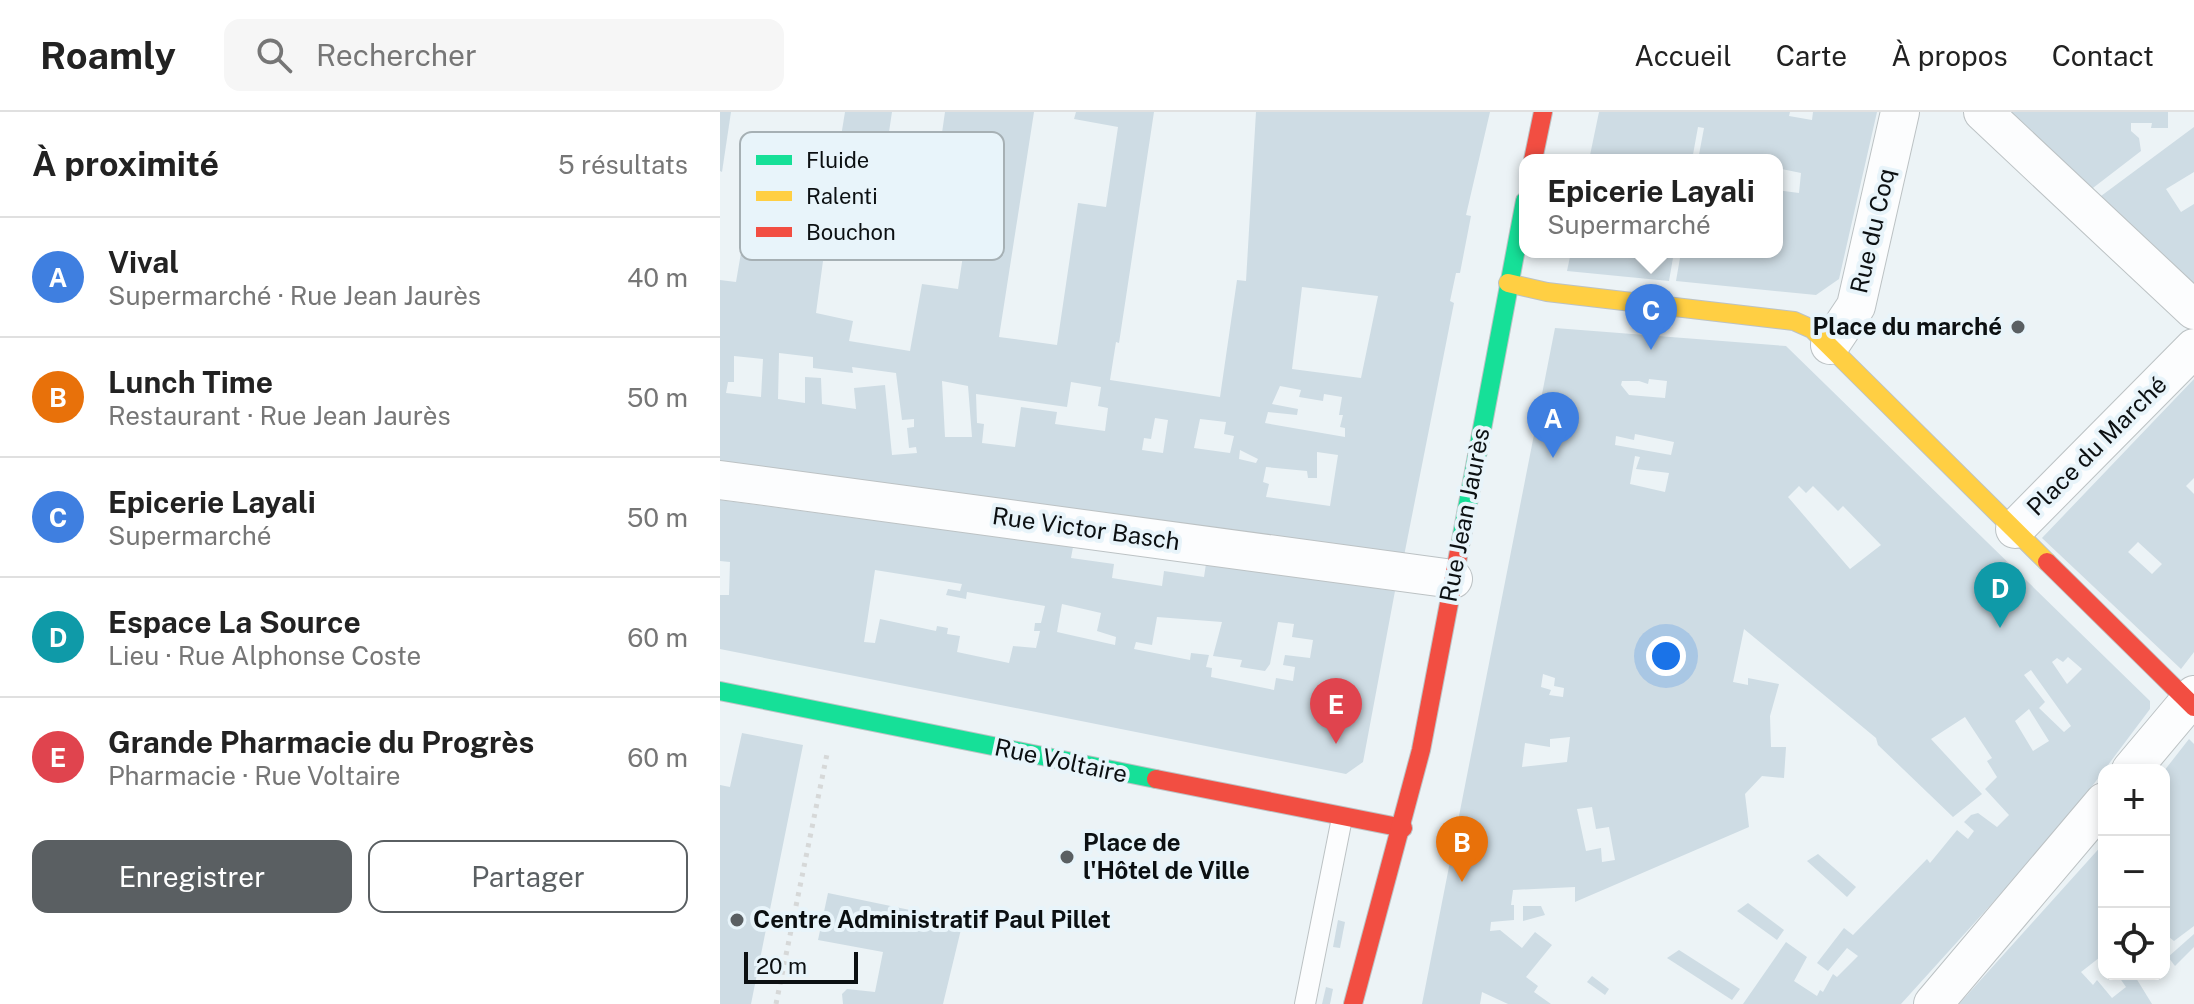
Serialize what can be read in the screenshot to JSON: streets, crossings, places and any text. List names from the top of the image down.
{
  "streets": {
    "street": [
      "Rue du Coq",
      "Place du Marché",
      "Rue Jean Jaurès",
      "Rue Victor Basch",
      "Rue Voltaire"
    ]
  },
  "crossings": [
    ["Rue du Coq", "Place du Marché"],
    ["Place du Marché", "Rue Jean Jaurès"],
    ["Rue Jean Jaurès", "Rue Victor Basch"],
    ["Rue Jean Jaurès", "Rue Voltaire"]
  ],
  "places": ["Place du marché", "Place de l'Hôtel de Ville", "Centre Administratif Paul Pillet"],
  "legend": ["Fluide", "Ralenti", "Bouchon"],
  "scale_bar": "20 m",
  "page": {
    "header": "Roamly",
    "search": "Rechercher",
    "nav": [
      "Accueil",
      "Carte",
      "À propos",
      "Contact"
    ],
    "heading": ["À proximité", "5 résultats"],
    "popup": ["Epicerie Layali", "Supermarché"],
    "list": [
      {
        "mark": "A",
        "name": "Vival",
        "note": "Supermarché · Rue Jean Jaurès",
        "value": "40 m"
      },
      {
        "mark": "B",
        "name": "Lunch Time",
        "note": "Restaurant · Rue Jean Jaurès",
        "value": "50 m"
      },
      {
        "mark": "C",
        "name": "Epicerie Layali",
        "note": "Supermarché",
        "value": "50 m"
      },
      {
        "mark": "D",
        "name": "Espace La Source",
        "note": "Lieu · Rue Alphonse Coste",
        "value": "60 m"
      },
      {
        "mark": "E",
        "name": "Grande Pharmacie du Progrès",
        "note": "Pharmacie · Rue Voltaire",
        "value": "60 m"
      }
    ],
    "pins": [
      "C",
      "A",
      "D",
      "E",
      "B"
    ],
    "map_buttons": ["+", "−"],
    "buttons": ["Enregistrer", "Partager"],
    "scale": "20 m"
  }
}
